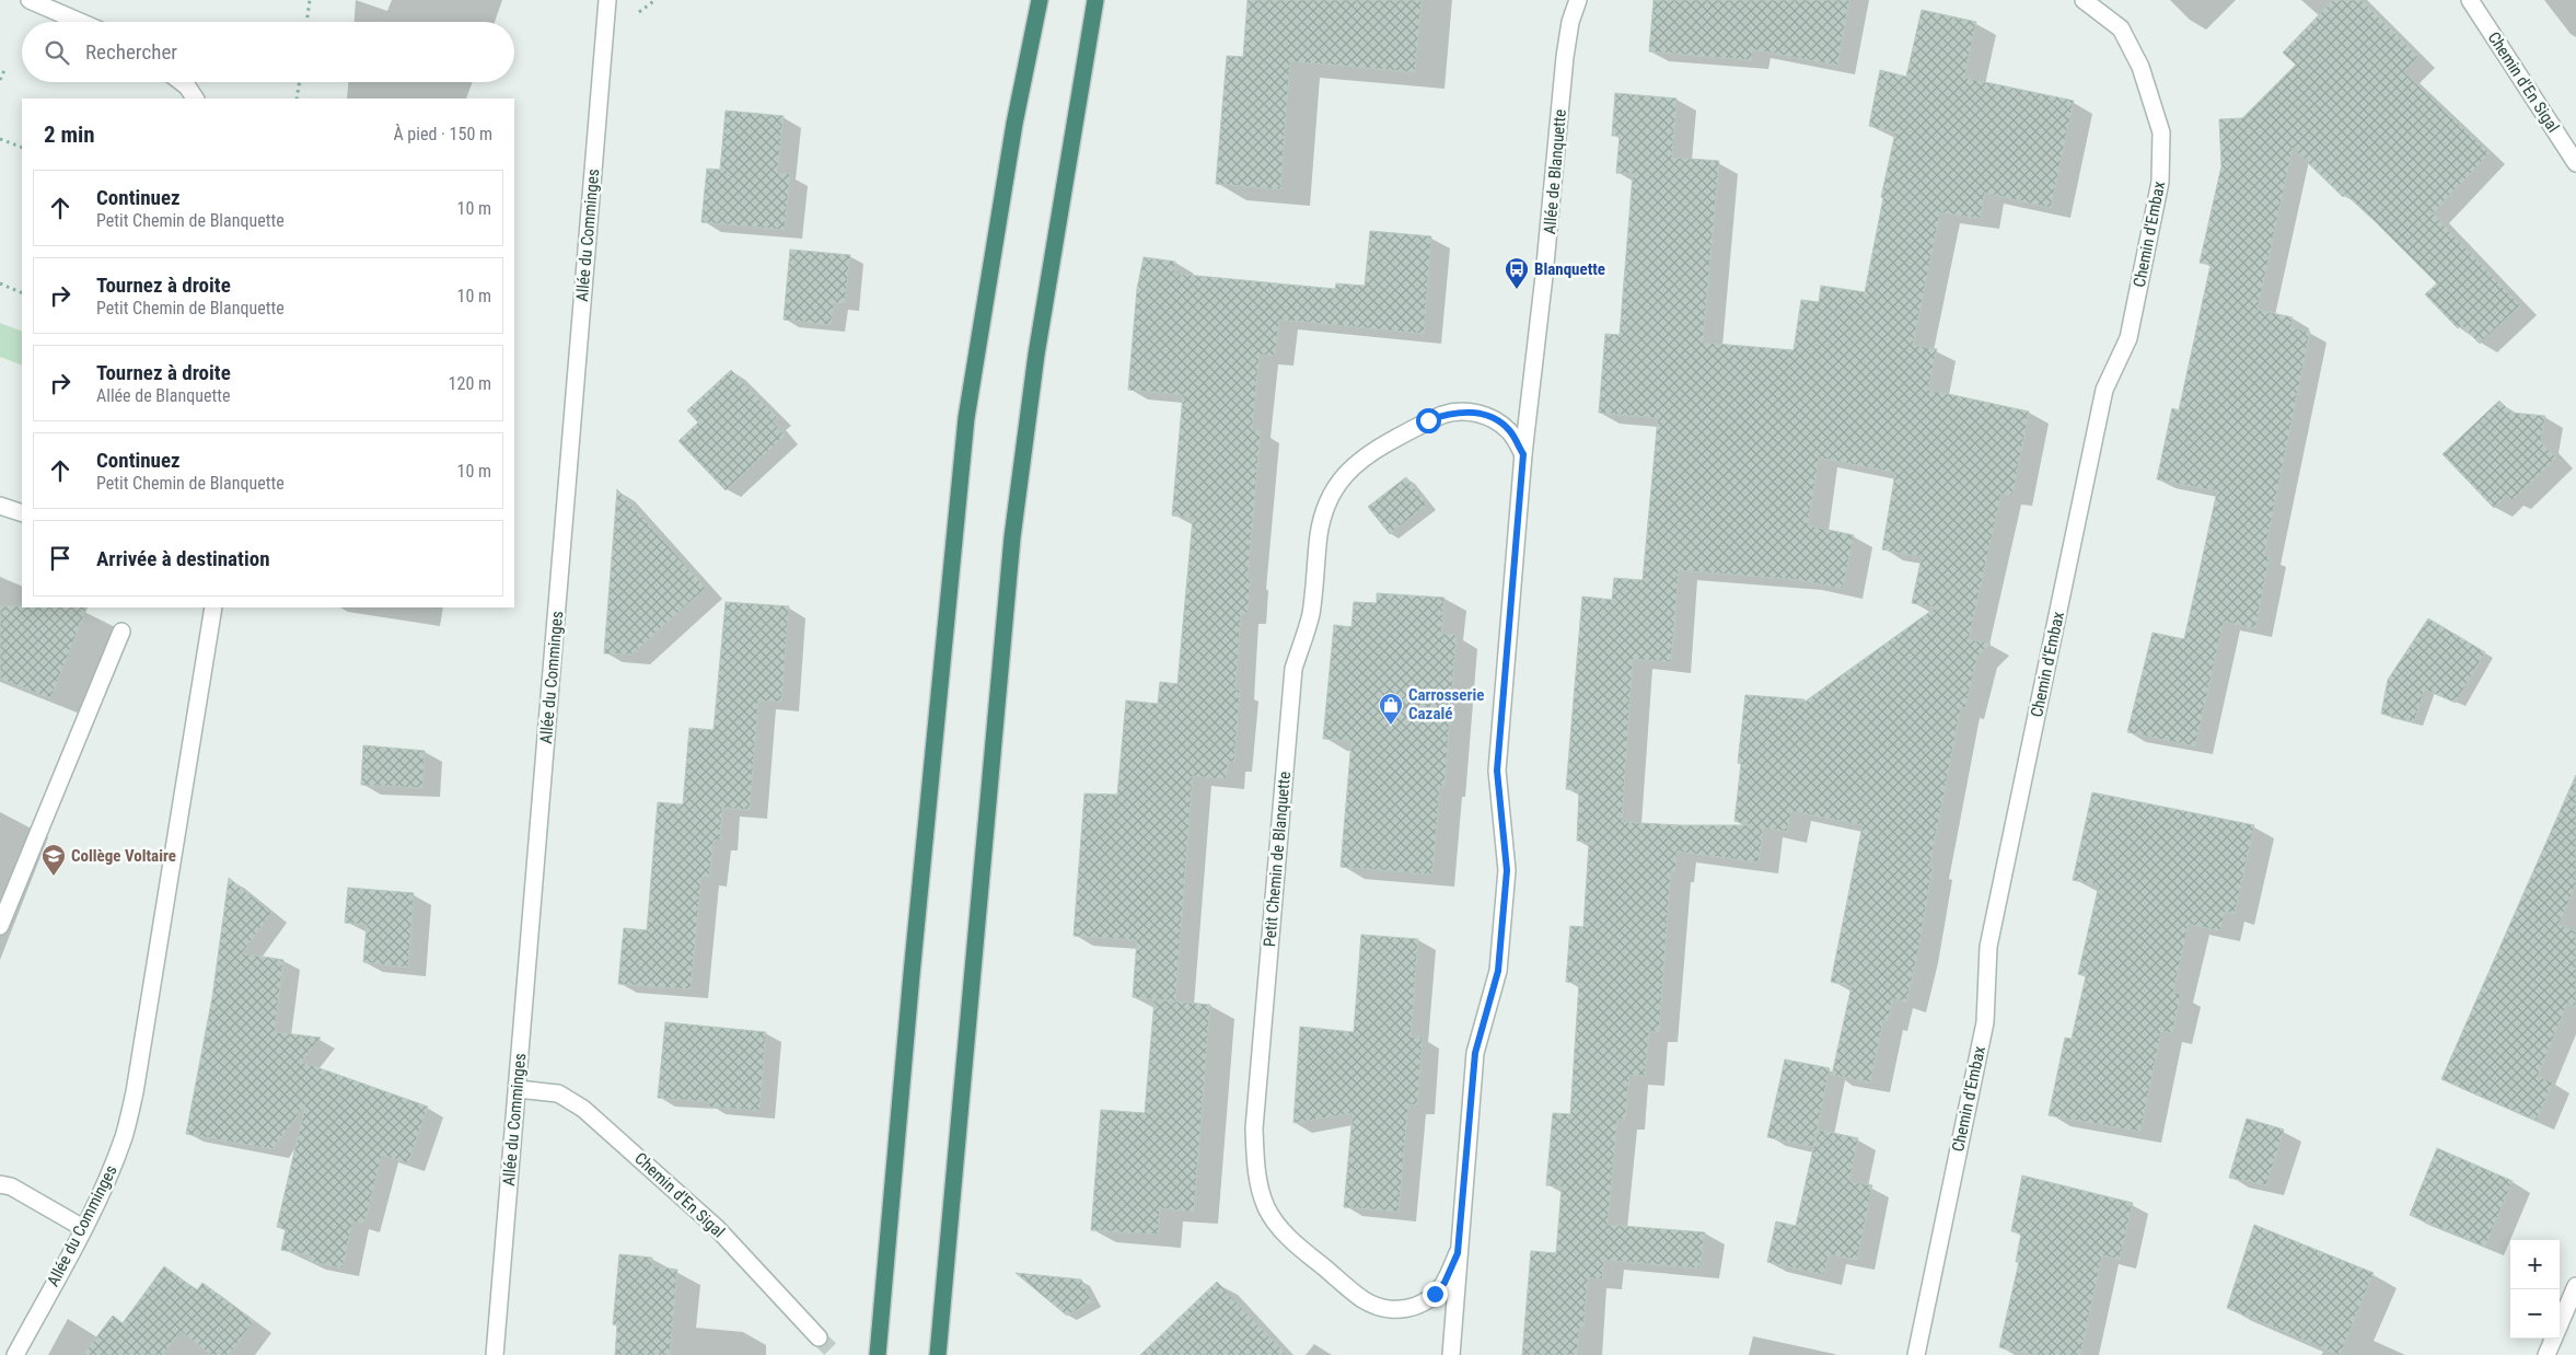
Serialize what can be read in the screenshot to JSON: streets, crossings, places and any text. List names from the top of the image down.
{
  "streets": {
    "street": [
      "Chemin d'En Sigal",
      "Allée de Blanquette",
      "Chemin d'Embax",
      "Allée du Comminges",
      "Petit Chemin de Blanquette"
    ]
  },
  "crossings": [
    ["Chemin d'En Sigal", "Allée du Comminges"],
    ["Allée de Blanquette", "Petit Chemin de Blanquette"]
  ],
  "places": {
    "bus stop": ["Blanquette"],
    "shop": ["Carrosserie Cazalé"],
    "school or university": ["Collège Voltaire"]
  },
  "page": {
    "search": "Rechercher",
    "heading": ["2 min", "À pied · 150 m"],
    "list": [
      ["Continuez", "Petit Chemin de Blanquette", "10 m"],
      ["Tournez à droite", "Petit Chemin de Blanquette", "10 m"],
      ["Tournez à droite", "Allée de Blanquette", "120 m"],
      ["Continuez", "Petit Chemin de Blanquette", "10 m"],
      "Arrivée à destination"
    ],
    "map_buttons": ["+", "−"]
  }
}
